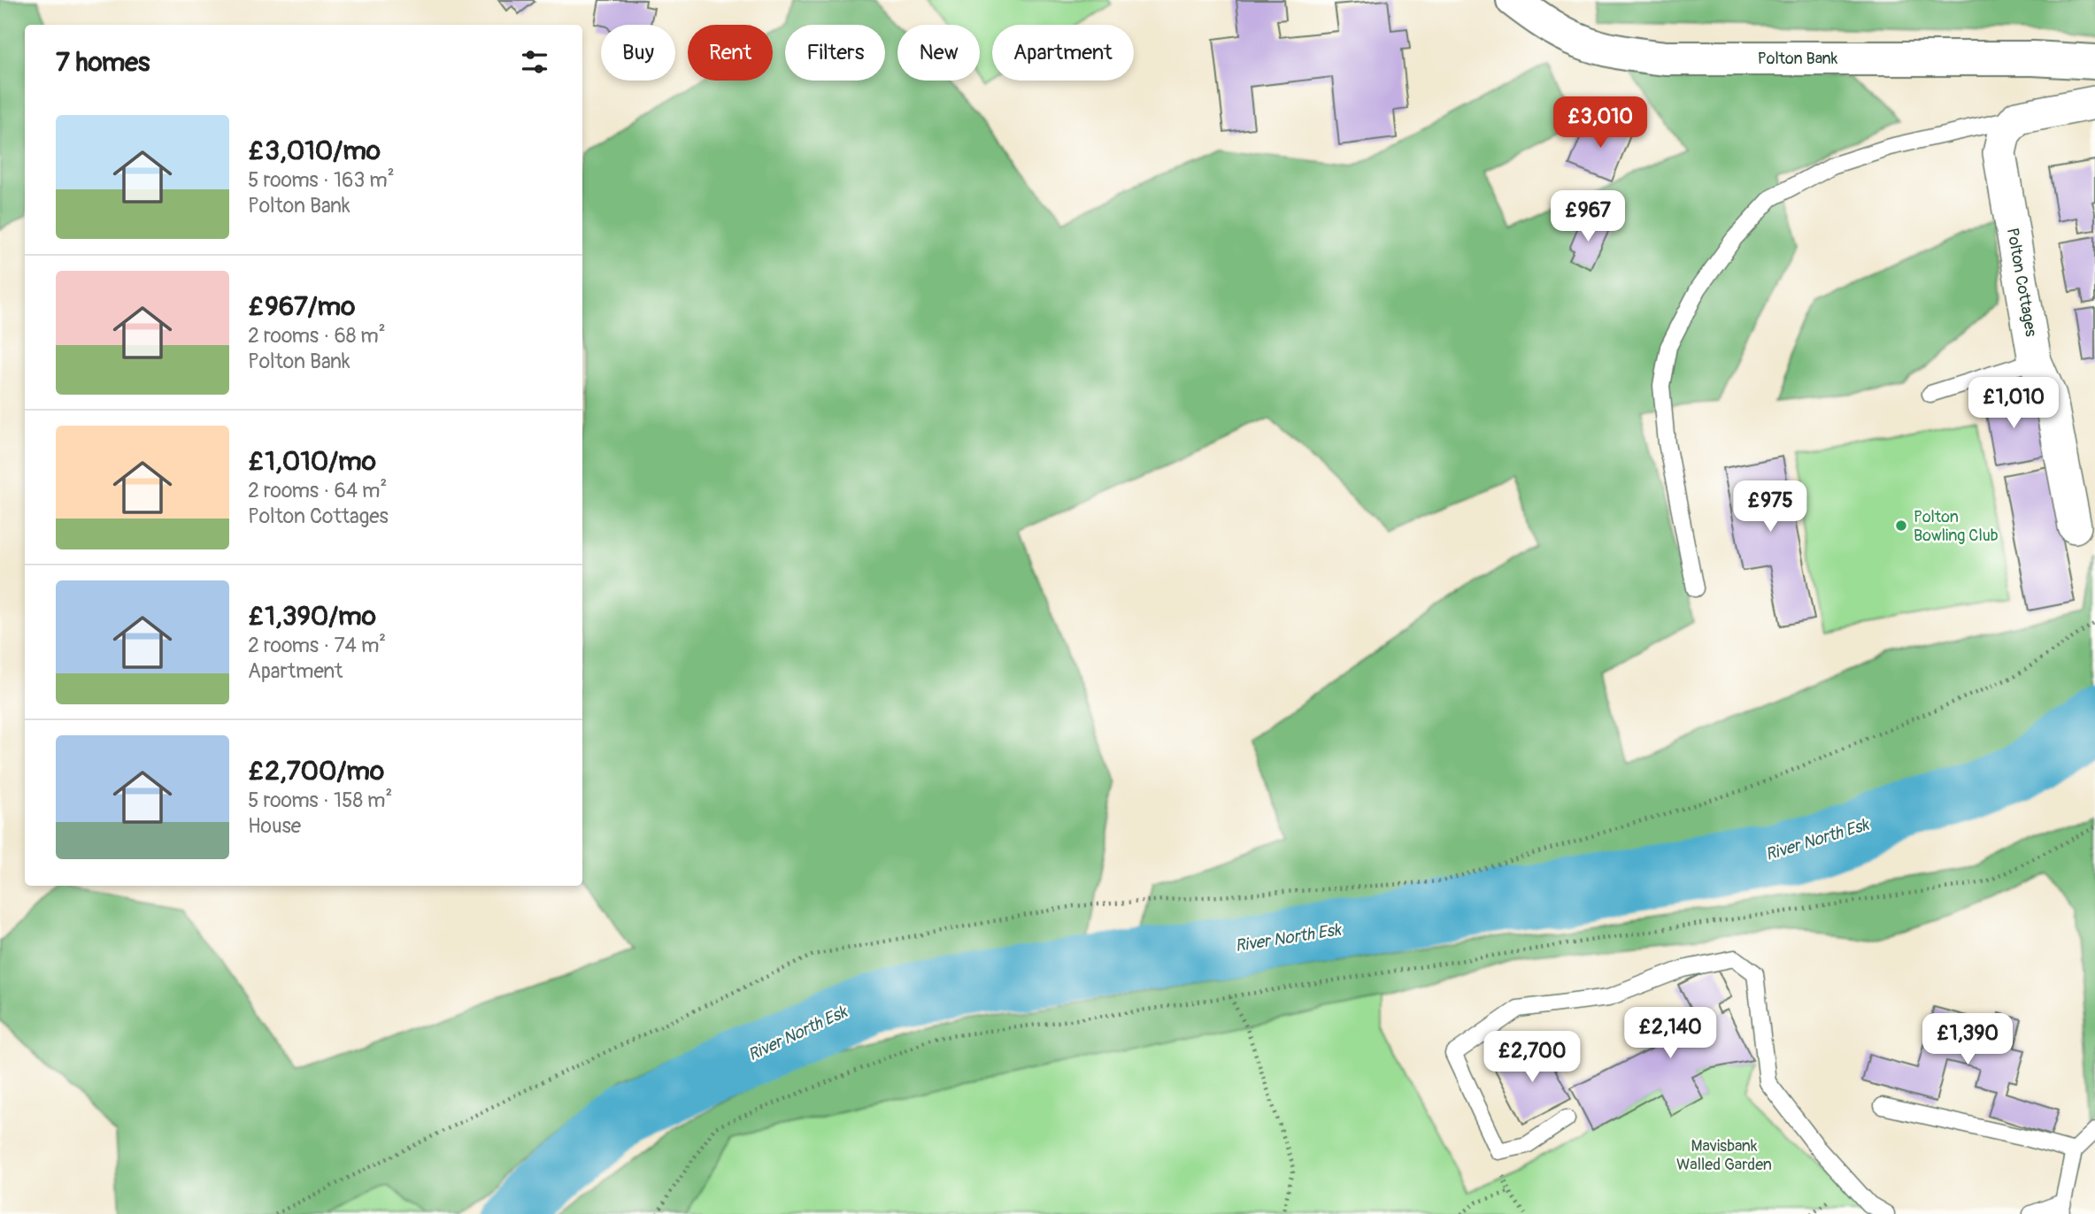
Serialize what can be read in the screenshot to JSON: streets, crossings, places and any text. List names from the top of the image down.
{
  "streets": {
    "street": ["Polton Bank", "Polton Cottages"]
  },
  "water": ["River North Esk"],
  "parks": ["Mavisbank Walled Garden"],
  "places": ["Polton Bowling Club"],
  "page": {
    "chip": [
      "Buy",
      "Rent",
      "Filters",
      "New",
      "Apartment"
    ],
    "heading": "7 homes",
    "price": [
      "£3,010",
      "£967",
      "£1,010",
      "£975",
      "£2,140",
      "£1,390",
      "£2,700"
    ],
    "list": [
      {
        "name": "£3,010/mo",
        "note": "5 rooms · 163 m² · Polton Bank"
      },
      {
        "name": "£967/mo",
        "note": "2 rooms · 68 m² · Polton Bank"
      },
      {
        "name": "£1,010/mo",
        "note": "2 rooms · 64 m² · Polton Cottages"
      },
      {
        "name": "£1,390/mo",
        "note": "2 rooms · 74 m² · Apartment"
      },
      {
        "name": "£2,700/mo",
        "note": "5 rooms · 158 m² · House"
      }
    ]
  }
}
